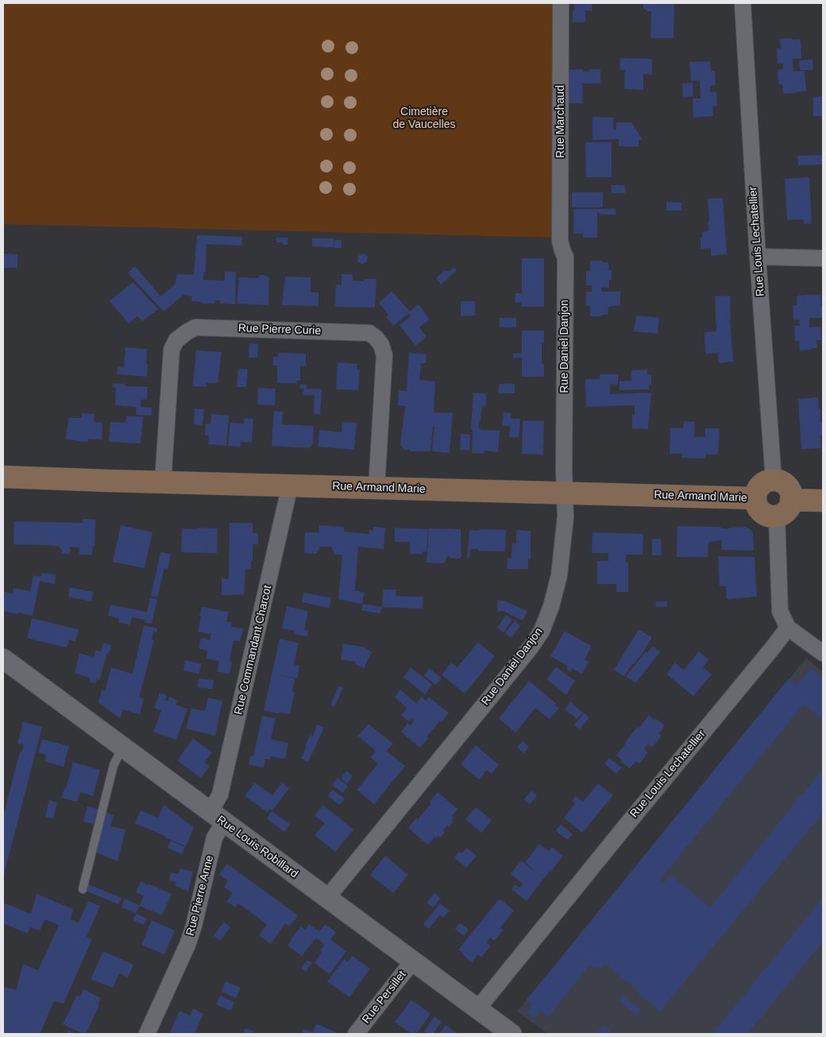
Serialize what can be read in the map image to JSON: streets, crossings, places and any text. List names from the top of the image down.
{
  "streets": {
    "main road": ["Rue Armand Marie"],
    "street": [
      "Rue Marchaud",
      "Rue Louis Lechatellier",
      "Rue Pierre Curie",
      "Rue Daniel Danjon",
      "Rue Commandant Charcot",
      "Rue Louis Robillard",
      "Rue Pierre Anne",
      "Rue Persillet"
    ]
  },
  "crossings": [
    ["Rue Marchaud", "Rue Daniel Danjon"],
    ["Rue Louis Lechatellier", "Rue Armand Marie"],
    ["Rue Louis Lechatellier", "Rue Louis Robillard"],
    ["Rue Pierre Curie", "Rue Armand Marie"],
    ["Rue Daniel Danjon", "Rue Armand Marie"],
    ["Rue Daniel Danjon", "Rue Louis Robillard"],
    ["Rue Armand Marie", "Rue Commandant Charcot"],
    ["Rue Commandant Charcot", "Rue Louis Robillard"],
    ["Rue Commandant Charcot", "Rue Pierre Anne"],
    ["Rue Louis Robillard", "Rue Pierre Anne"],
    ["Rue Louis Robillard", "Rue Persillet"]
  ],
  "parks": ["Cimetière de Vaucelles"]
}
